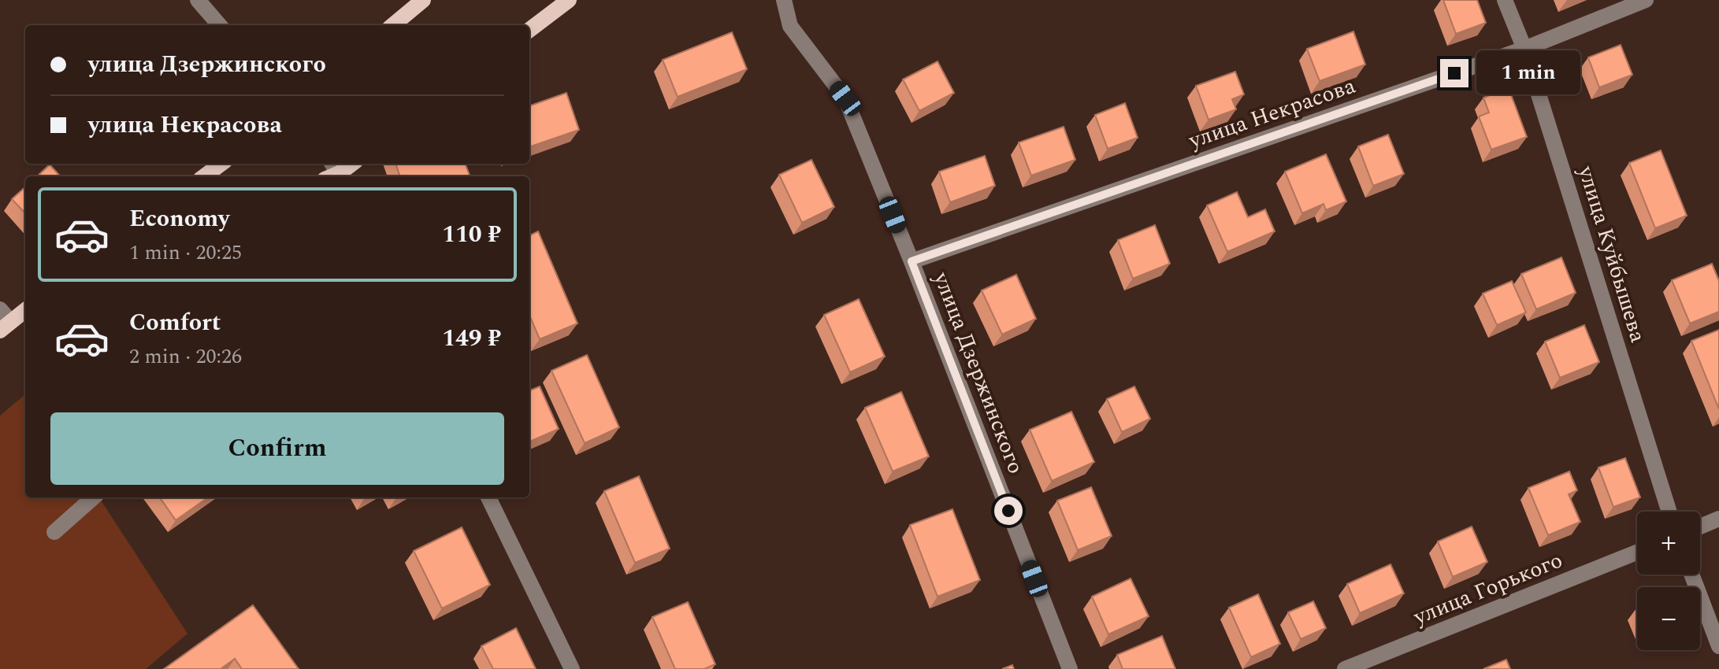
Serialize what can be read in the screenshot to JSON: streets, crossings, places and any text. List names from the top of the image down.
{
  "streets": {
    "street": [
      "улица Некрасова",
      "улица Куйбышева",
      "улица Дзержинского",
      "улица Горького"
    ]
  },
  "crossings": [
    ["улица Некрасова", "улица Куйбышева"],
    ["улица Некрасова", "улица Дзержинского"]
  ],
  "page": {
    "banner": ["улица Дзержинского", "улица Некрасова"],
    "bubble": "1 min",
    "list": [
      {
        "name": "Economy",
        "note": "1 min · 20:25",
        "value": "110 ₽"
      },
      {
        "name": "Comfort",
        "note": "2 min · 20:26",
        "value": "149 ₽"
      }
    ],
    "buttons": "Confirm",
    "map_buttons": ["+", "−"]
  }
}
